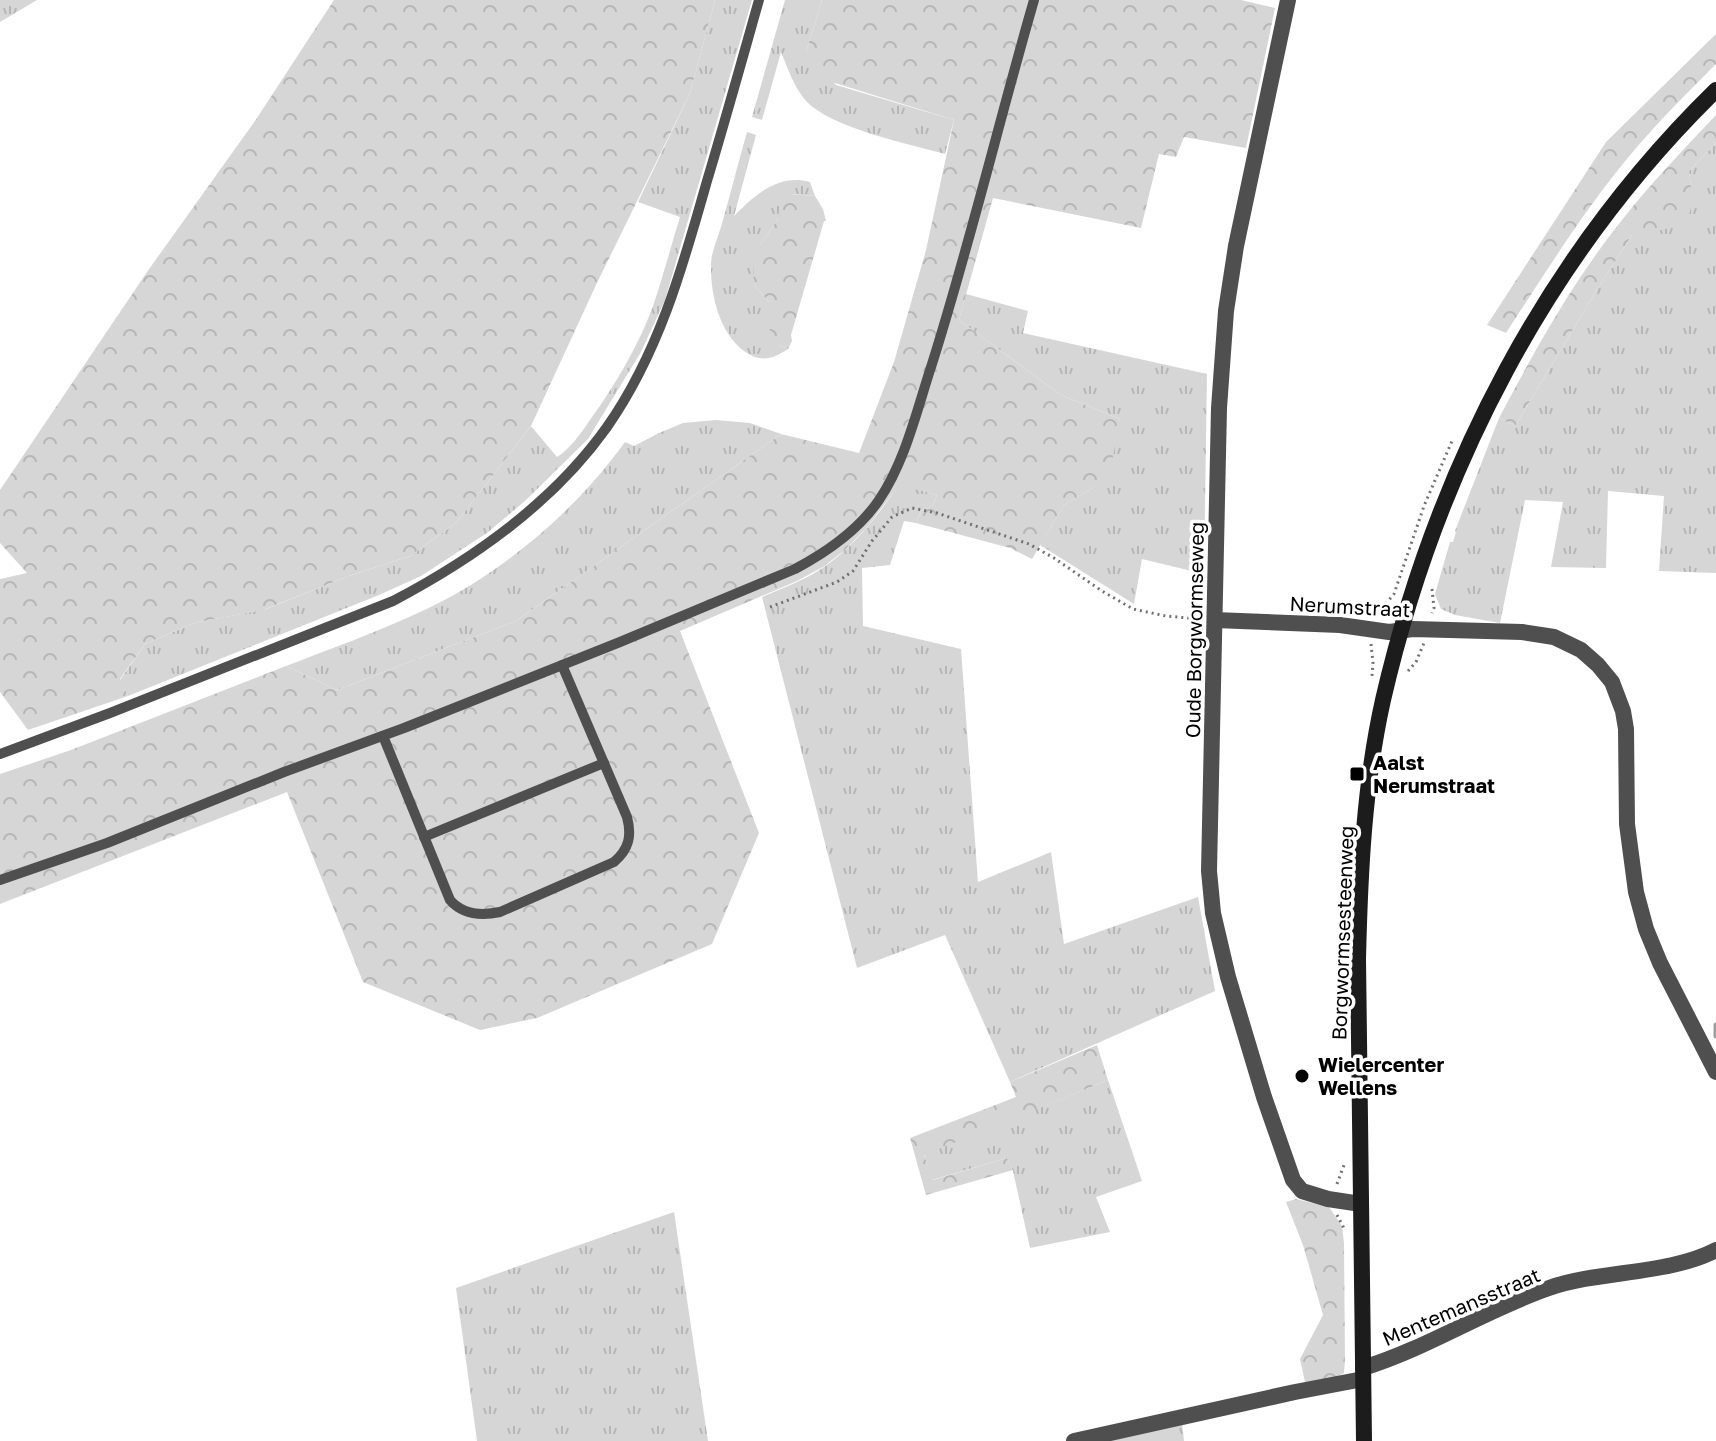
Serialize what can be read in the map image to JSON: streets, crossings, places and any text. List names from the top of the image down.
{
  "streets": {
    "main road": ["Borgwormsesteenweg"],
    "street": ["Nerumstraat", "Oude Borgwormseweg", "Mentemansstraat"]
  },
  "crossings": [
    ["Nerumstraat", "Oude Borgwormseweg"],
    ["Nerumstraat", "Borgwormsesteenweg"],
    ["Oude Borgwormseweg", "Borgwormsesteenweg"],
    ["Borgwormsesteenweg", "Mentemansstraat"]
  ],
  "places": {
    "transit": ["Aalst Nerumstraat"],
    "other": ["Wielercenter Wellens"]
  }
}
